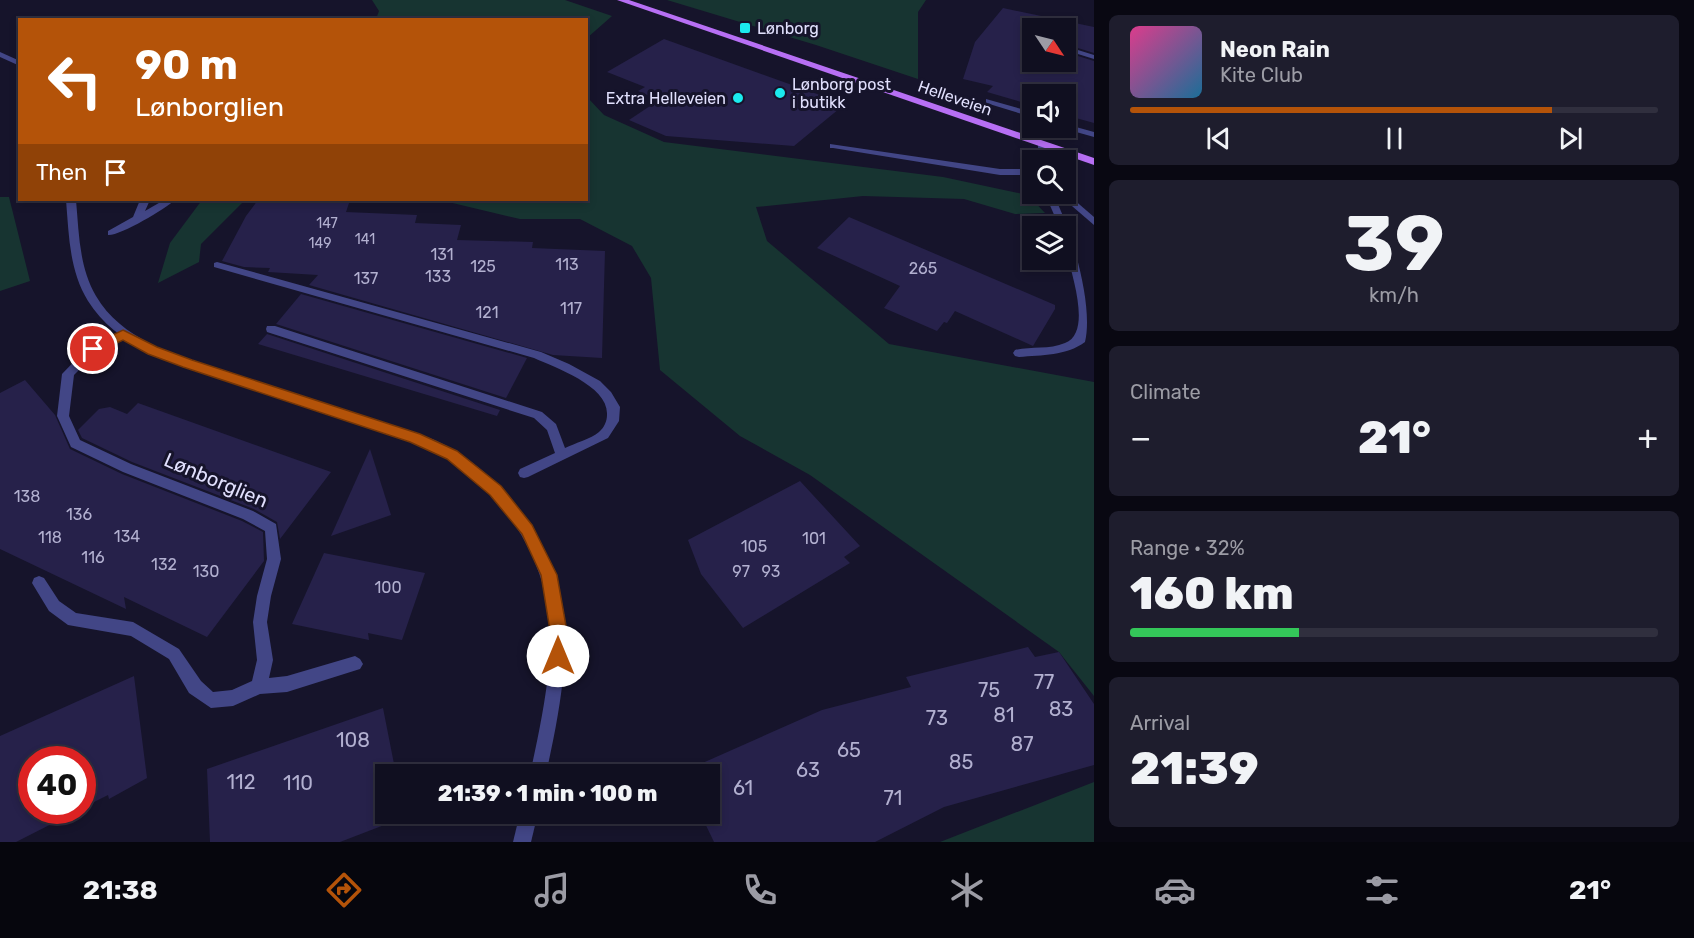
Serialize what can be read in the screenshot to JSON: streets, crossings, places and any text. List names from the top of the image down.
{
  "streets": {
    "main road": ["Helleveien"],
    "street": ["Lønborglien"]
  },
  "places": {
    "transit": ["Lønborg"],
    "other": ["Lønborg post i butikk", "Extra Helleveien"]
  },
  "house_numbers": [
    "147",
    "141",
    "149",
    "131",
    "113",
    "125",
    "265",
    "133",
    "137",
    "117",
    "121",
    "138",
    "136",
    "134",
    "118",
    "101",
    "105",
    "116",
    "132",
    "130",
    "97",
    "93",
    "100",
    "77",
    "75",
    "83",
    "81",
    "73",
    "108",
    "87",
    "65",
    "85",
    "63",
    "112",
    "110",
    "61",
    "71"
  ],
  "north": "bottom right",
  "page": {
    "turn": ["90 m", "Lønborglien"],
    "song": ["Neon Rain", "Kite Club"],
    "then": "Then",
    "tile": [
      ["39", "km/h"],
      "Climate",
      ["Range · 32%", "160 km"],
      ["Arrival", "21:39"]
    ],
    "heat": ["−", "21°", "+"],
    "limit": "40",
    "trip": "21:39 · 1 min · 100 m",
    "tabs": ["21:38", "21°"]
  }
}
